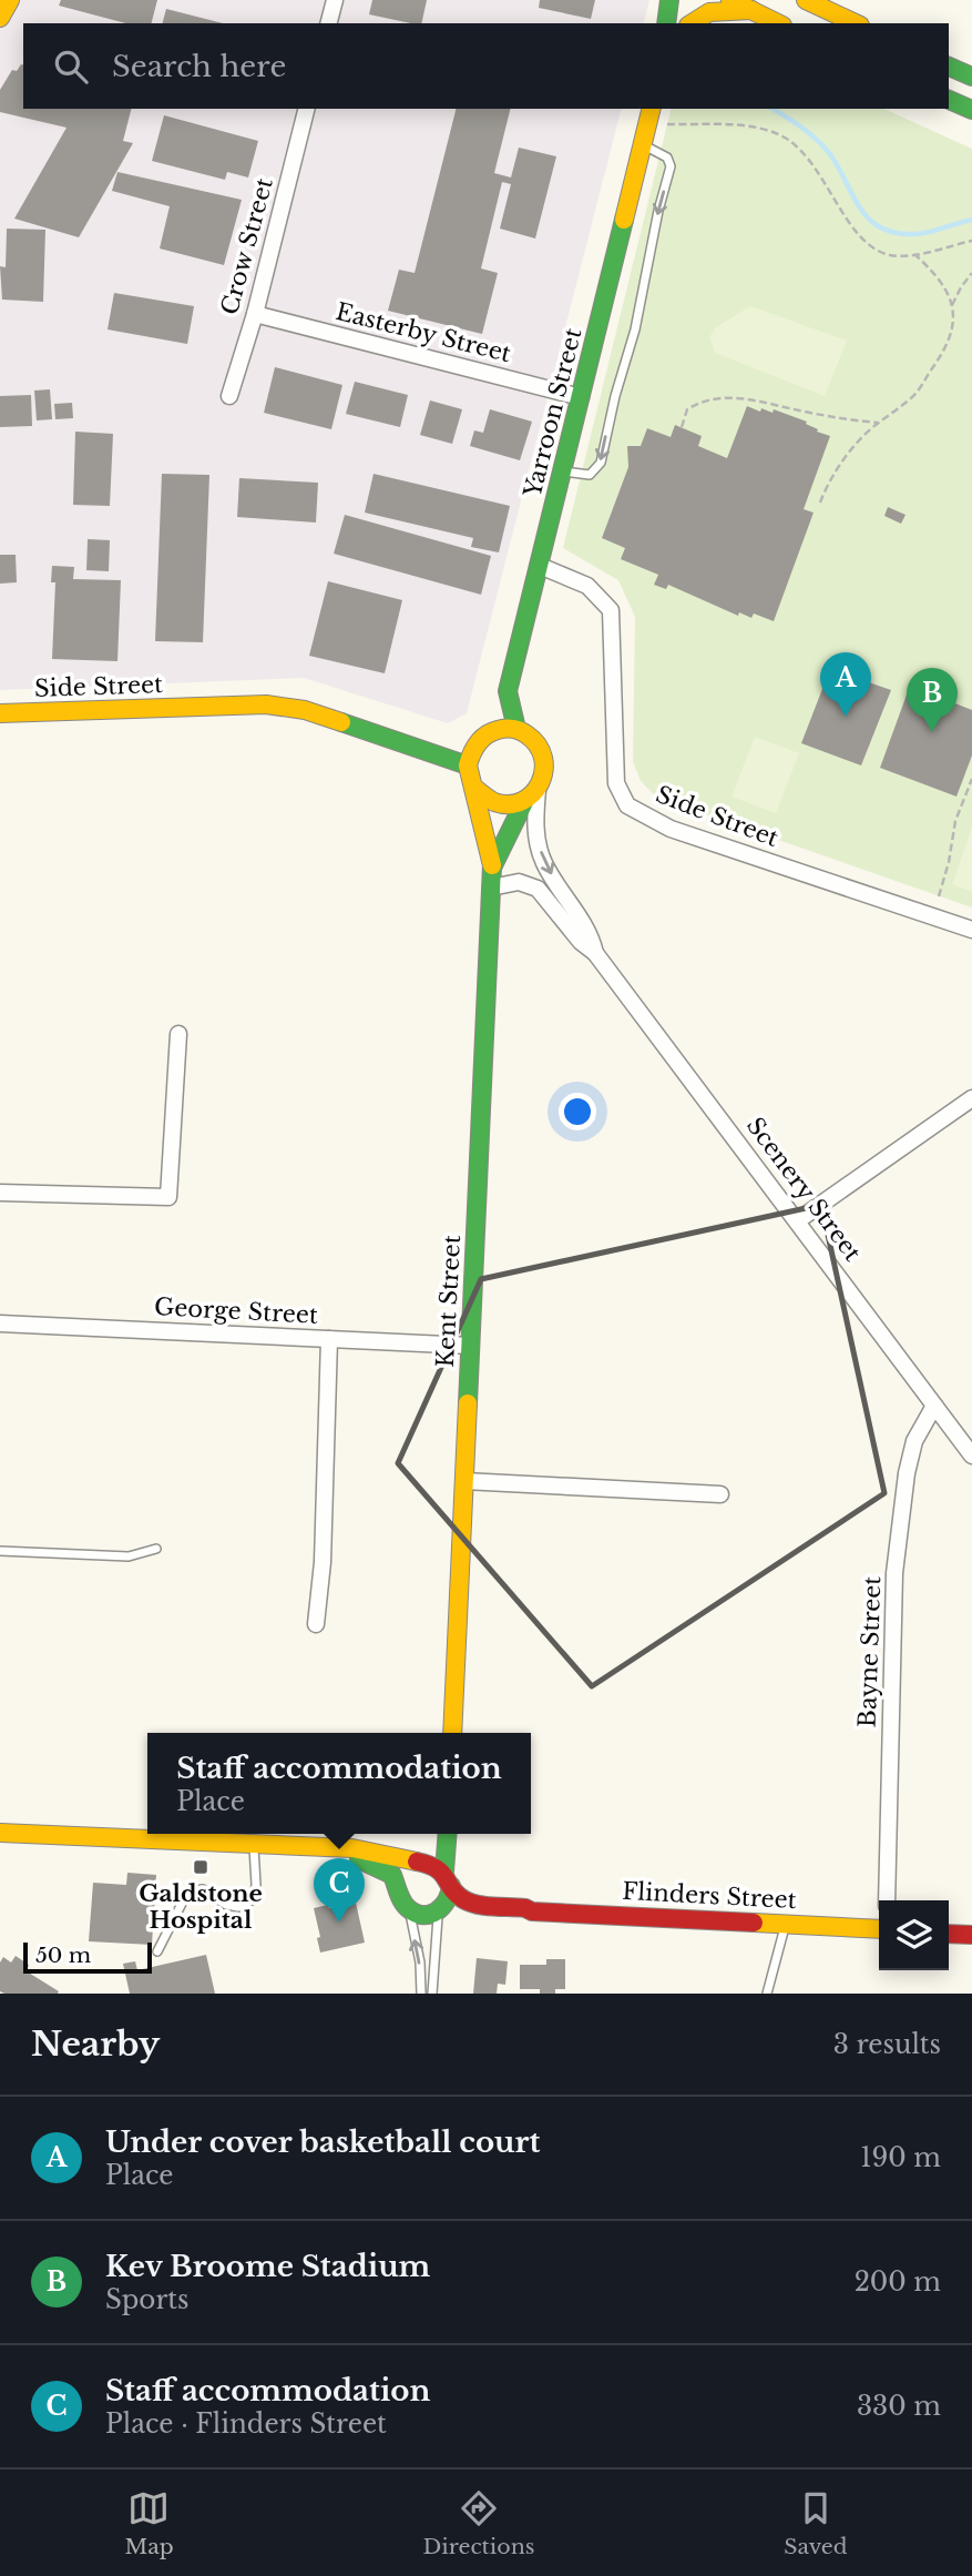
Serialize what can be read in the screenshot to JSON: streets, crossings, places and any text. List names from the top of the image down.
{
  "streets": {
    "street": [
      "Crow Street",
      "Easterby Street",
      "Yarroon Street",
      "Side Street",
      "Scenery Street",
      "Kent Street",
      "George Street",
      "Bayne Street",
      "Flinders Street"
    ]
  },
  "crossings": [
    ["Crow Street", "Easterby Street"],
    ["Easterby Street", "Yarroon Street"],
    ["Yarroon Street", "Side Street"],
    ["Yarroon Street", "Scenery Street"],
    ["Yarroon Street", "Kent Street"],
    ["Side Street", "Scenery Street"],
    ["Side Street", "Kent Street"],
    ["Scenery Street", "Kent Street"],
    ["Scenery Street", "Bayne Street"],
    ["Kent Street", "George Street"]
  ],
  "places": {
    "transit": ["Galdstone Hospital"]
  },
  "scale_bar": "50 m",
  "page": {
    "search": "Search here",
    "pins": ["A", "B", "C"],
    "popup": ["Staff accommodation", "Place"],
    "scale": "50 m",
    "heading": ["Nearby", "3 results"],
    "list": [
      {
        "mark": "A",
        "name": "Under cover basketball court",
        "note": "Place",
        "value": "190 m"
      },
      {
        "mark": "B",
        "name": "Kev Broome Stadium",
        "note": "Sports",
        "value": "200 m"
      },
      {
        "mark": "C",
        "name": "Staff accommodation",
        "note": "Place · Flinders Street",
        "value": "330 m"
      }
    ],
    "nav": ["Map", "Directions", "Saved"]
  }
}
